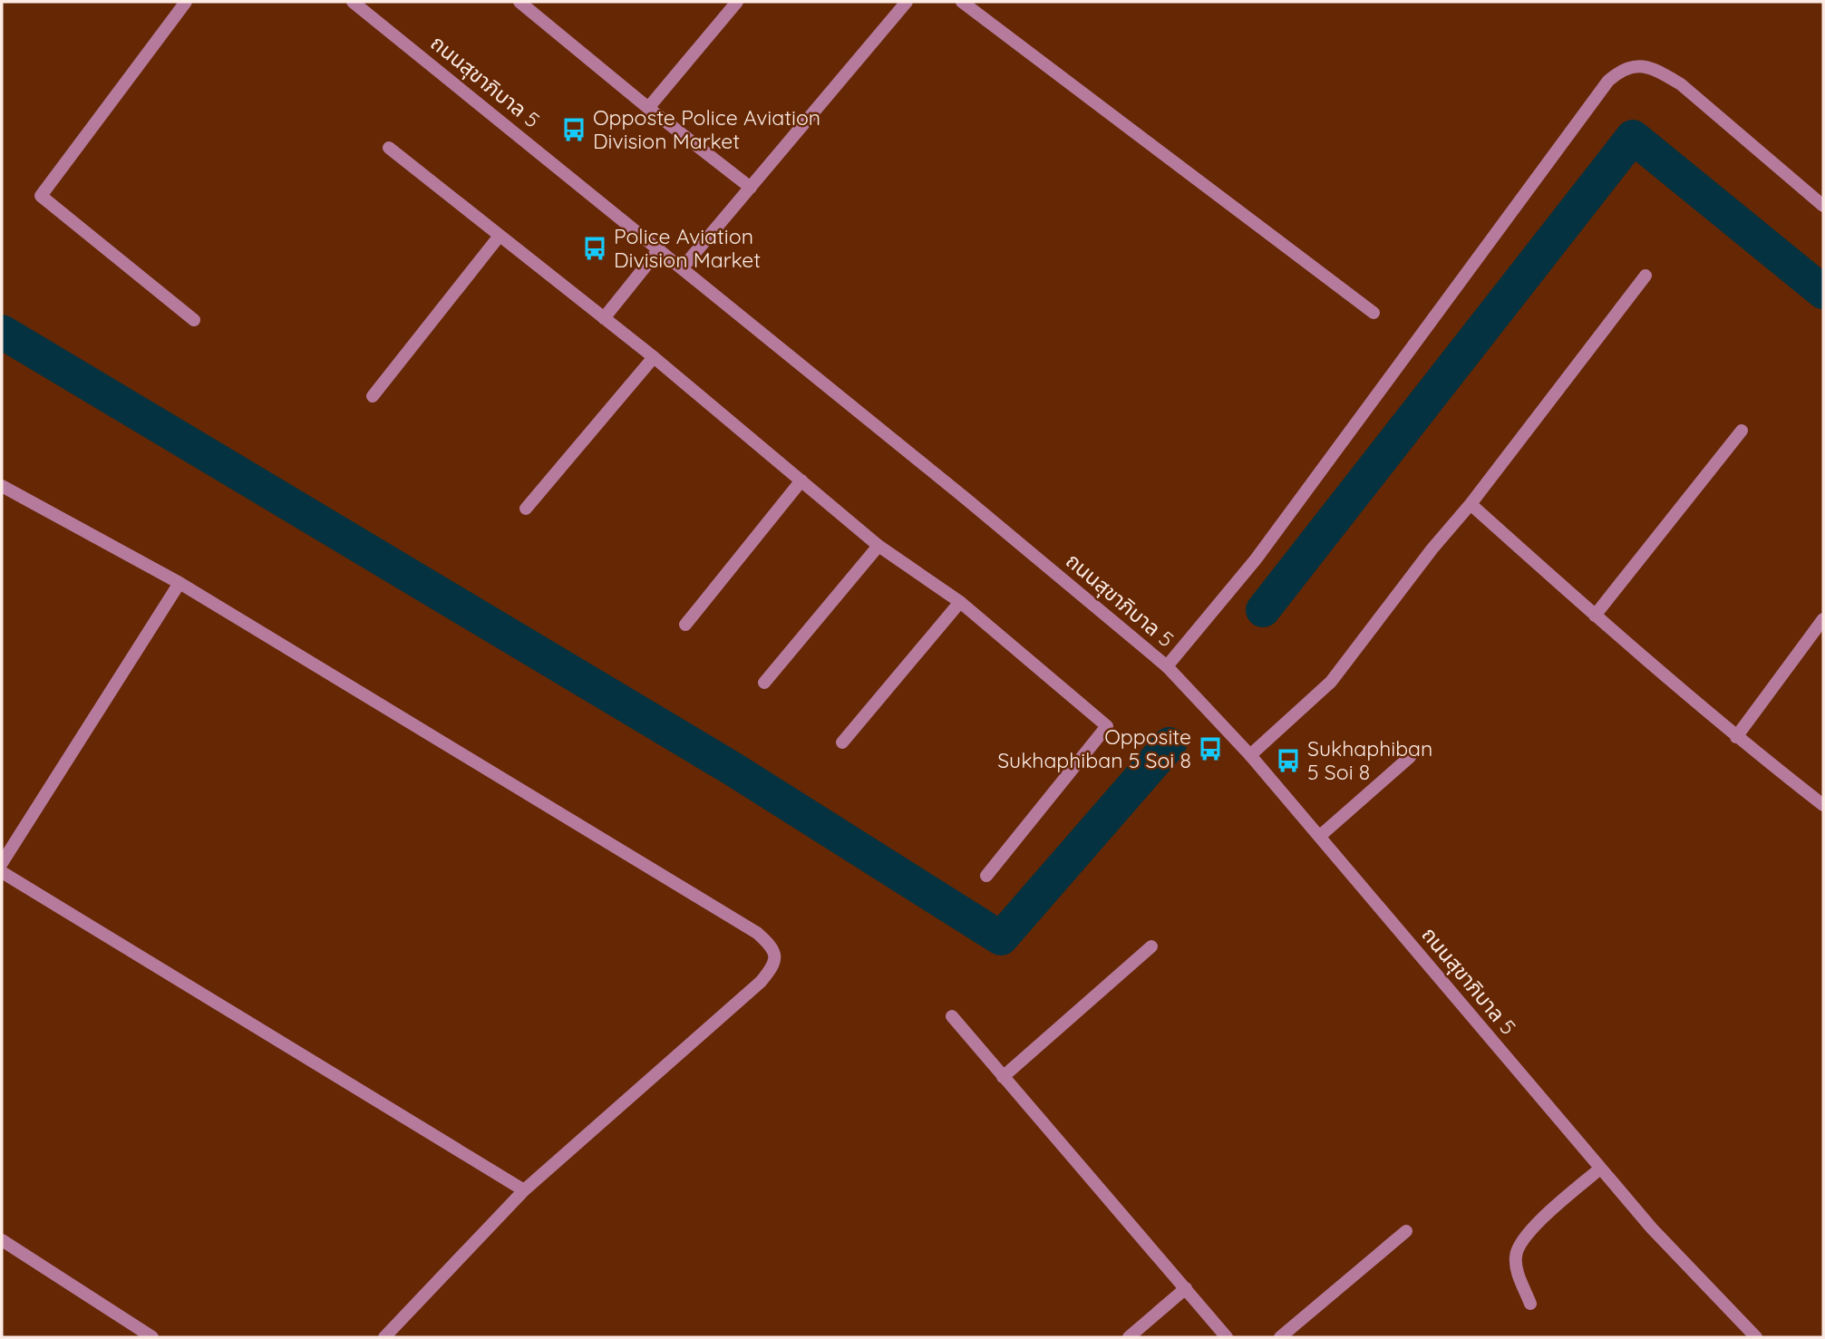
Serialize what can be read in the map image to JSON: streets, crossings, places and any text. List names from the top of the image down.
{
  "streets": {
    "street": ["ถนนสุขาภิบาล 5"]
  },
  "places": {
    "bus stop": [
      "Opposte Police Aviation Division Market",
      "Police Aviation Division Market",
      "Opposite Sukhaphiban 5 Soi 8",
      "Sukhaphiban 5 Soi 8"
    ]
  }
}
